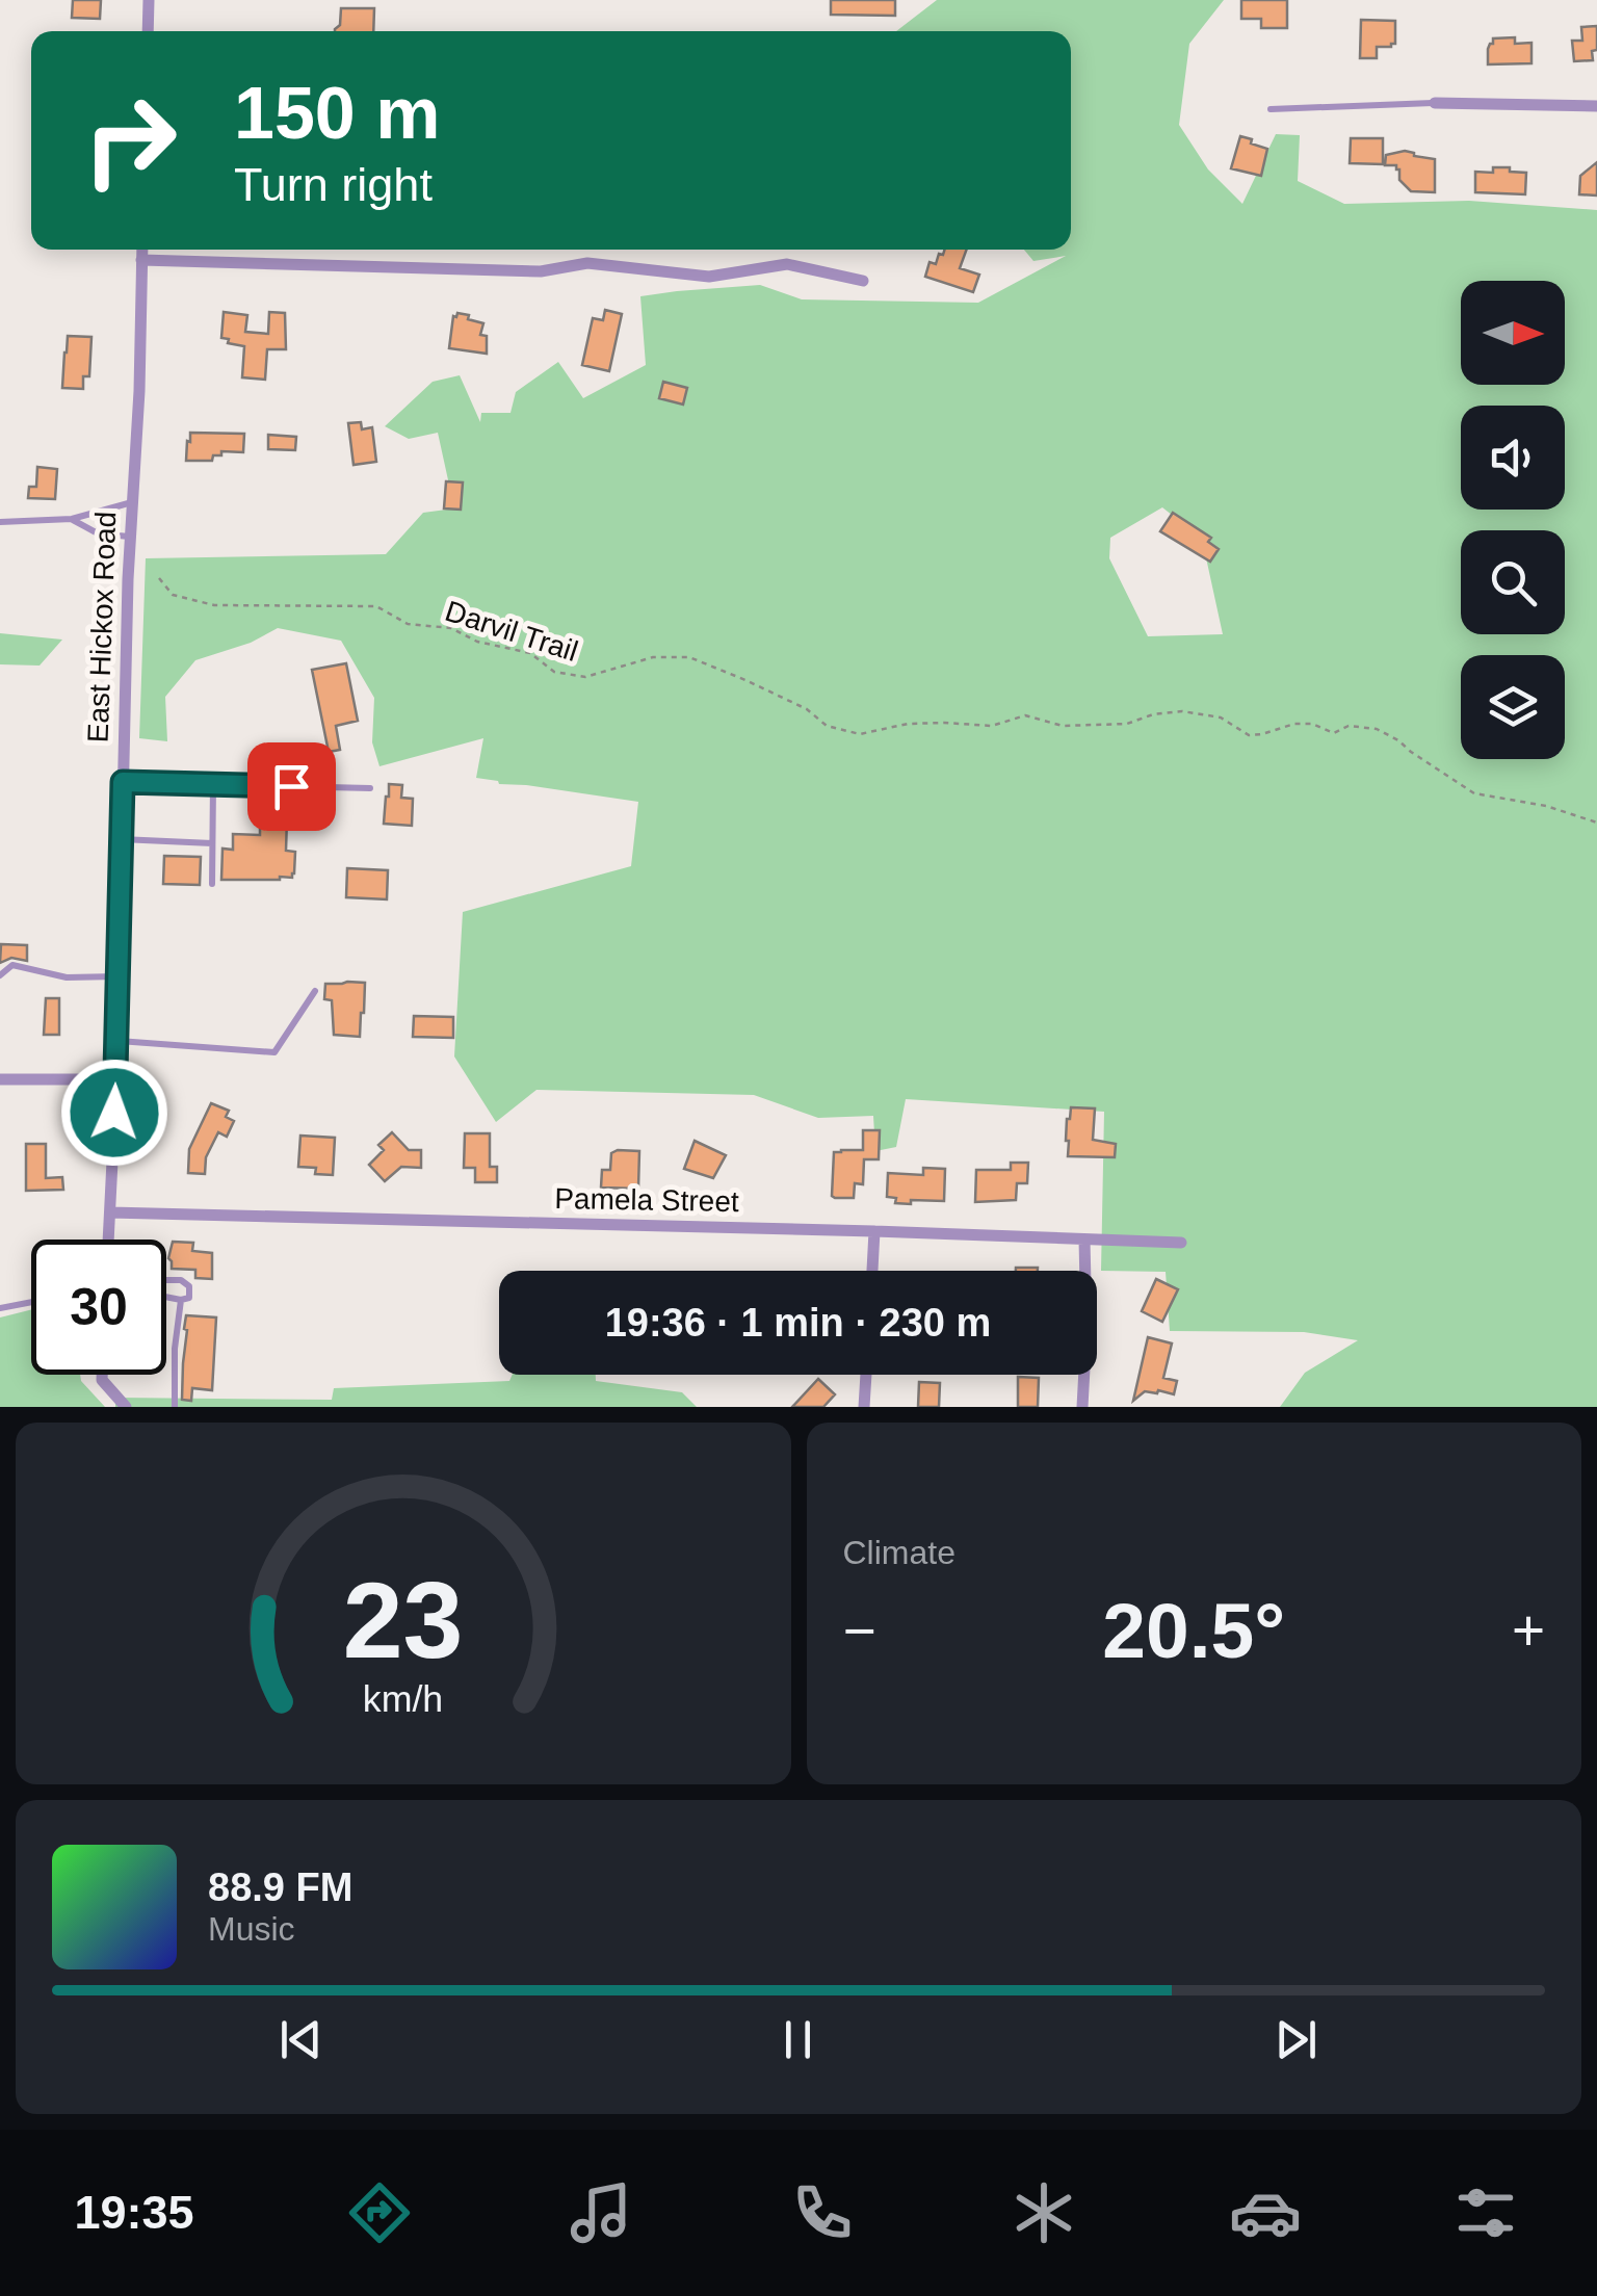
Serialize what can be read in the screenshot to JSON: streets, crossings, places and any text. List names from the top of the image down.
{
  "streets": {
    "street": ["East Hickox Road", "Pamela Street"],
    "path": ["Darvil Trail"]
  },
  "crossings": [
    ["East Hickox Road", "Pamela Street"]
  ],
  "north": "right",
  "page": {
    "turn": ["150 m", "Turn right"],
    "limit": "30",
    "trip": "19:36 · 1 min · 230 m",
    "tile": "Climate",
    "heat": ["−", "20.5°", "+"],
    "song": ["88.9 FM", "Music"],
    "tabs": "19:35",
    "gauge": ["23", "km/h"]
  }
}
